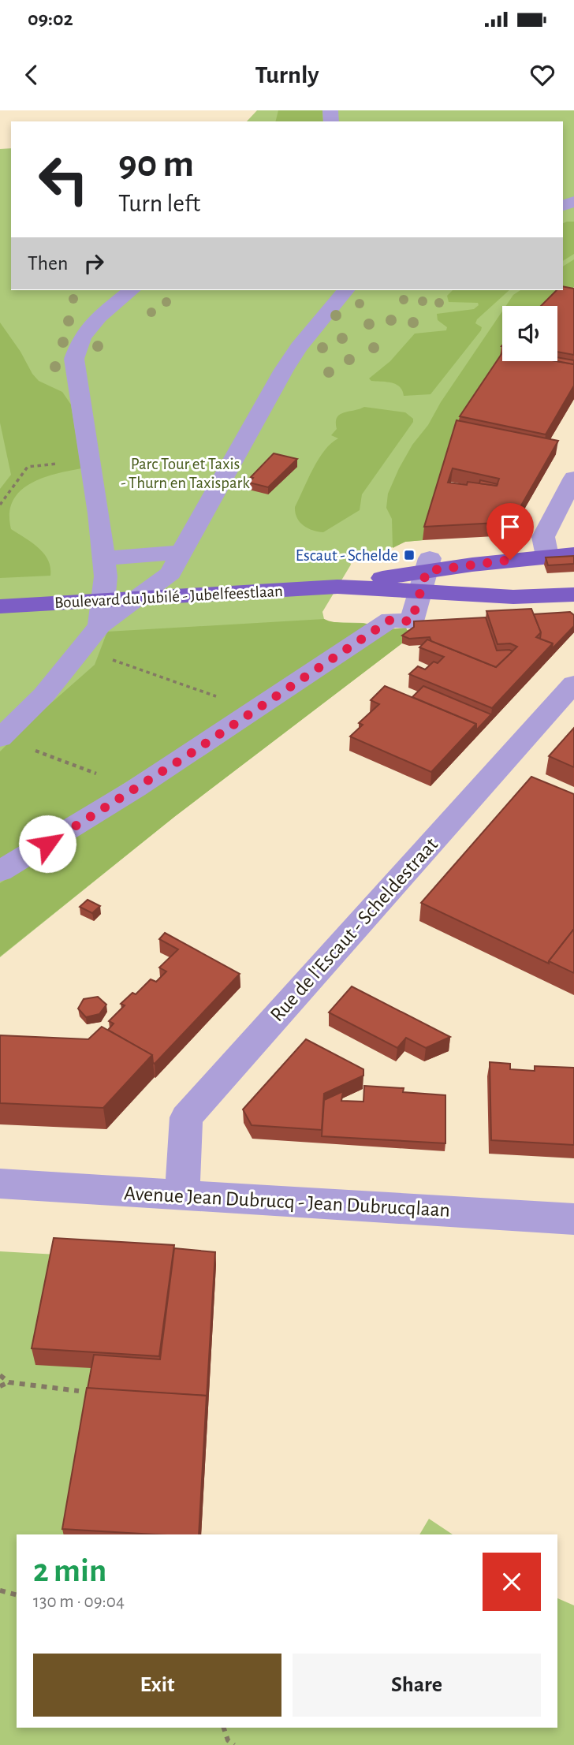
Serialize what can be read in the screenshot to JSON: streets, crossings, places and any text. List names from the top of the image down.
{
  "streets": {
    "main road": ["Boulevard du Jubilé - Jubelfeestlaan"],
    "street": ["Rue de l'Escaut - Scheldestraat", "Avenue Jean Dubrucq - Jean Dubrucqlaan"]
  },
  "crossings": [
    ["Rue de l'Escaut - Scheldestraat", "Avenue Jean Dubrucq - Jean Dubrucqlaan"]
  ],
  "parks": ["Parc Tour et Taxis - Thurn en Taxispark"],
  "places": {
    "transit": ["Escaut - Schelde"]
  },
  "page": {
    "status": "09:02",
    "header": "Turnly",
    "turn": ["90 m", "Turn left"],
    "then": "Then",
    "heading": ["2 min", "130 m · 09:04"],
    "buttons": ["Exit", "Share"]
  }
}
